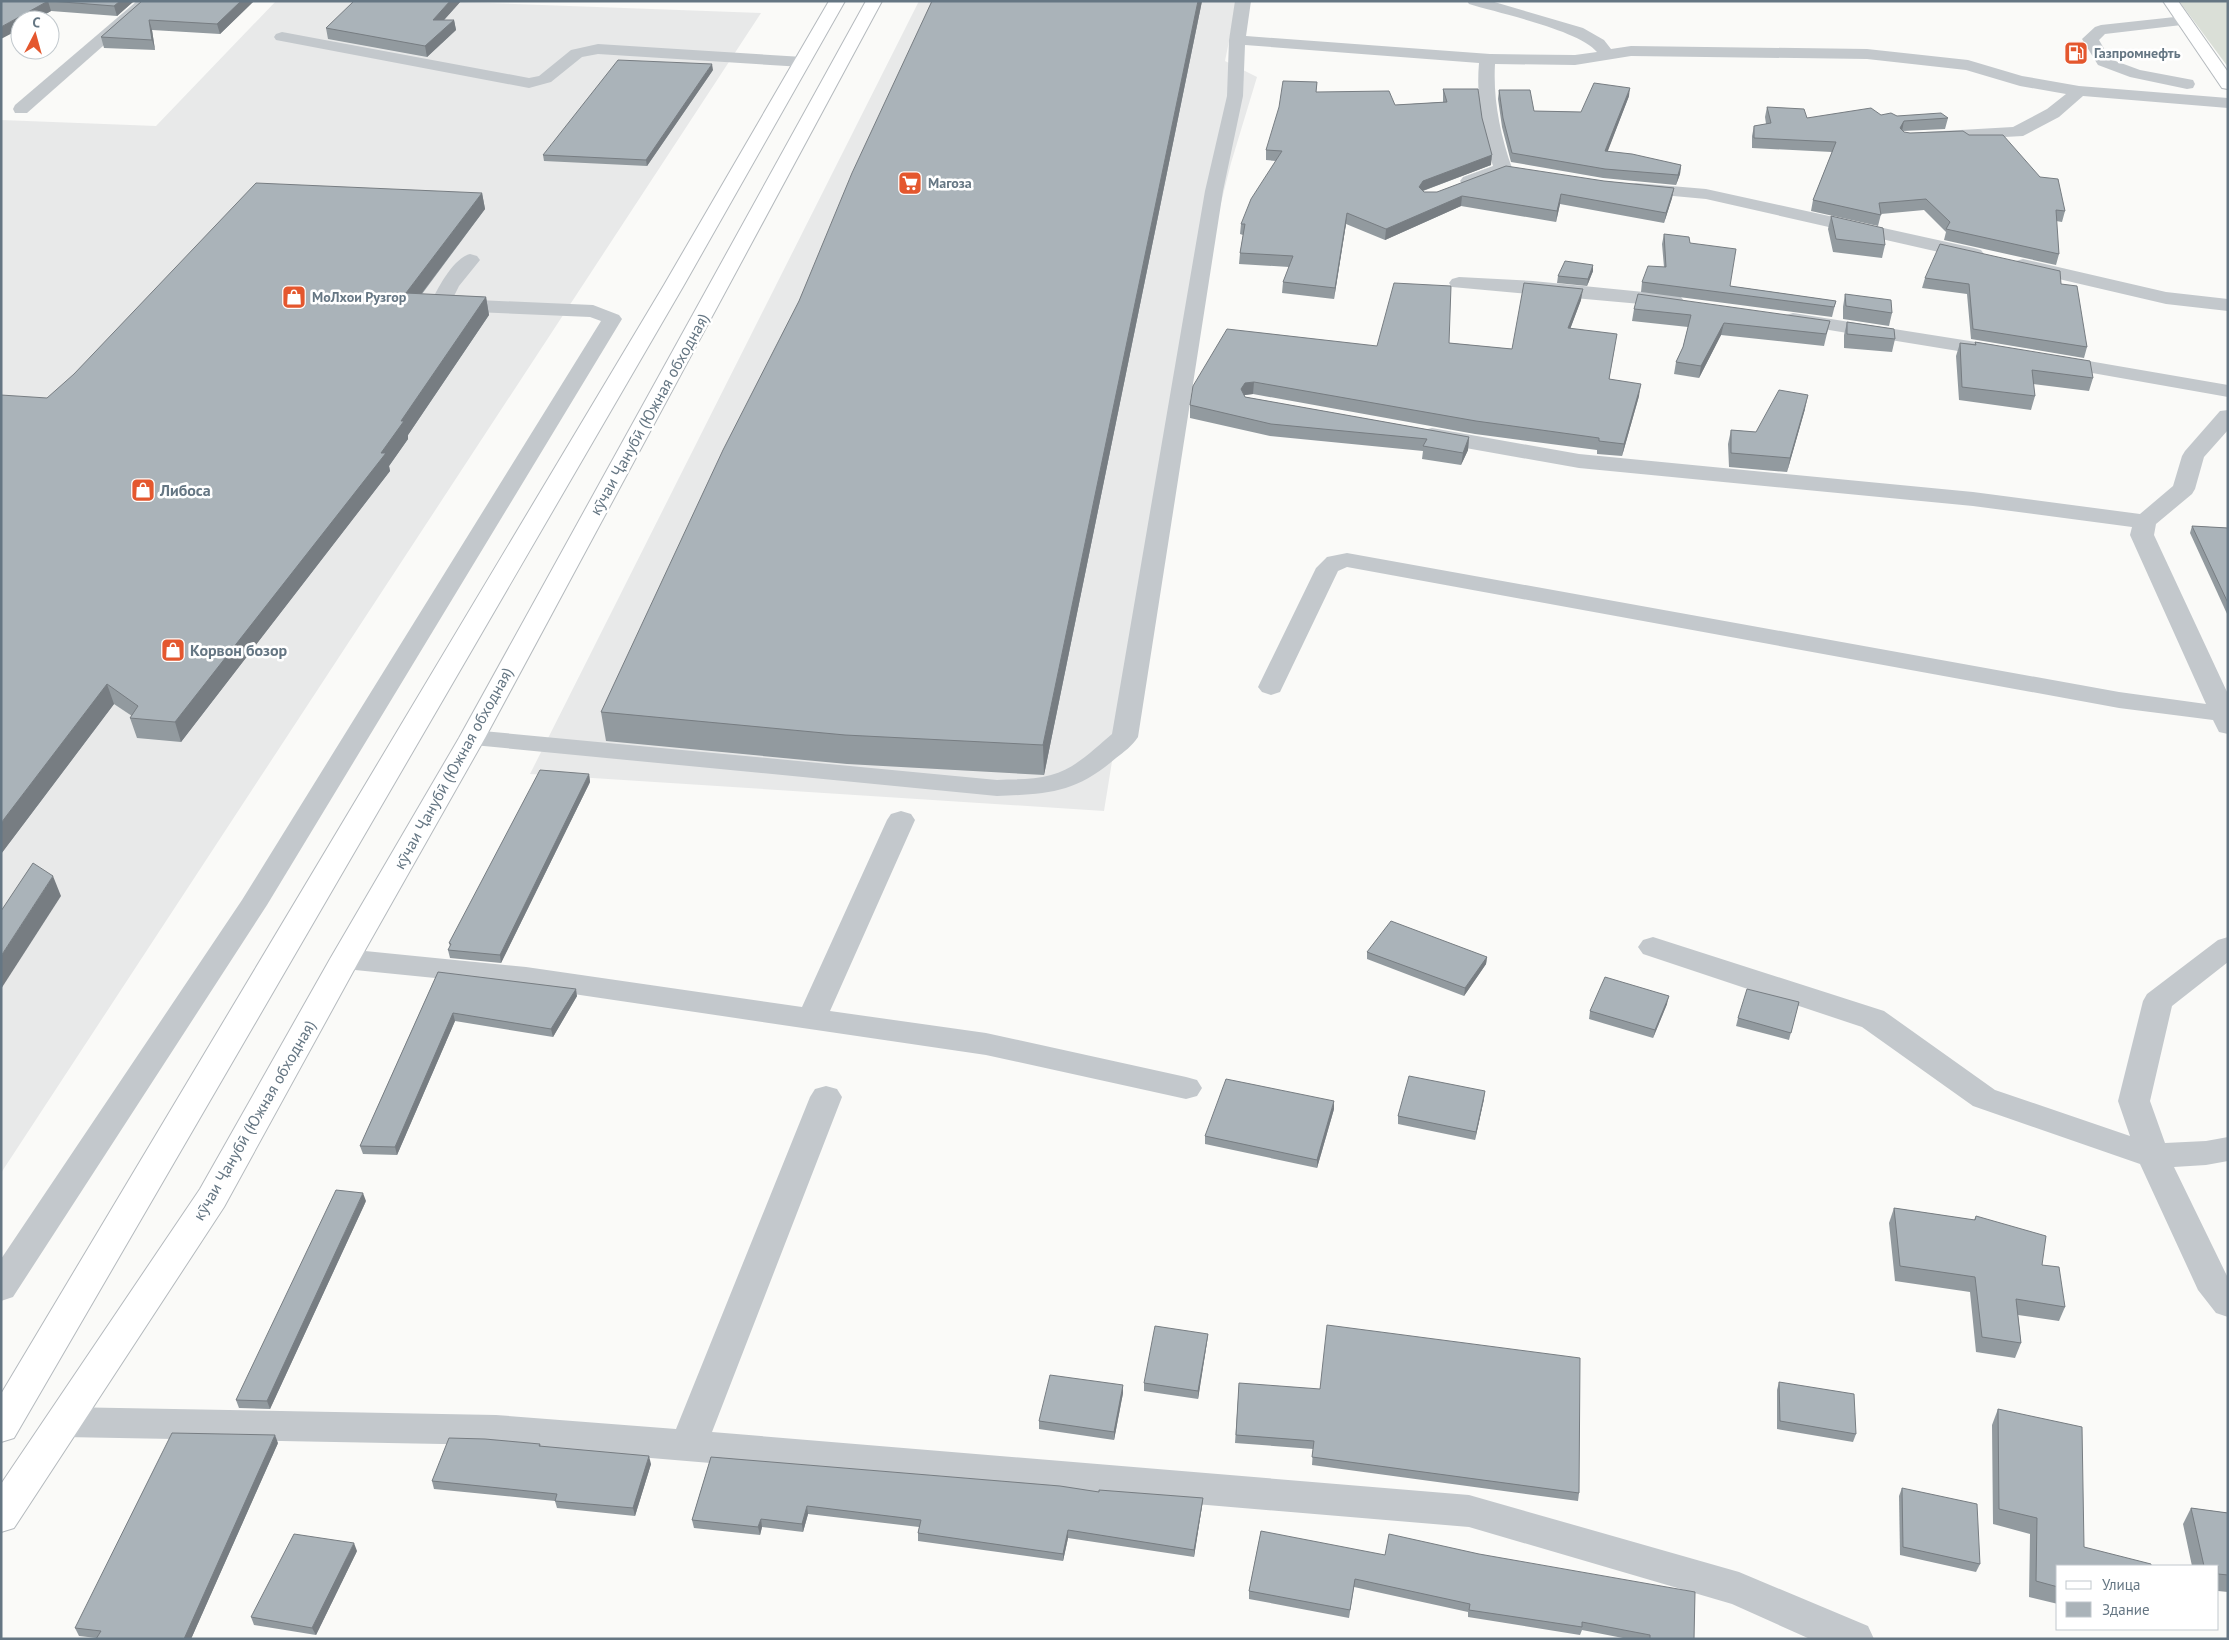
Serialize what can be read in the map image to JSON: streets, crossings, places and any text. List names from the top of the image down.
{
  "streets": {
    "main road": ["кӯчаи Ҷанубӣ (Южная обходная)"]
  },
  "places": {
    "fuel station": ["Газпромнефть"],
    "supermarket": ["Магоза"],
    "shop": ["МоЛхои Рузгор", "Либоса", "Корвон бозор"]
  },
  "legend": ["Улица", "Здание"],
  "north": "top"
}
